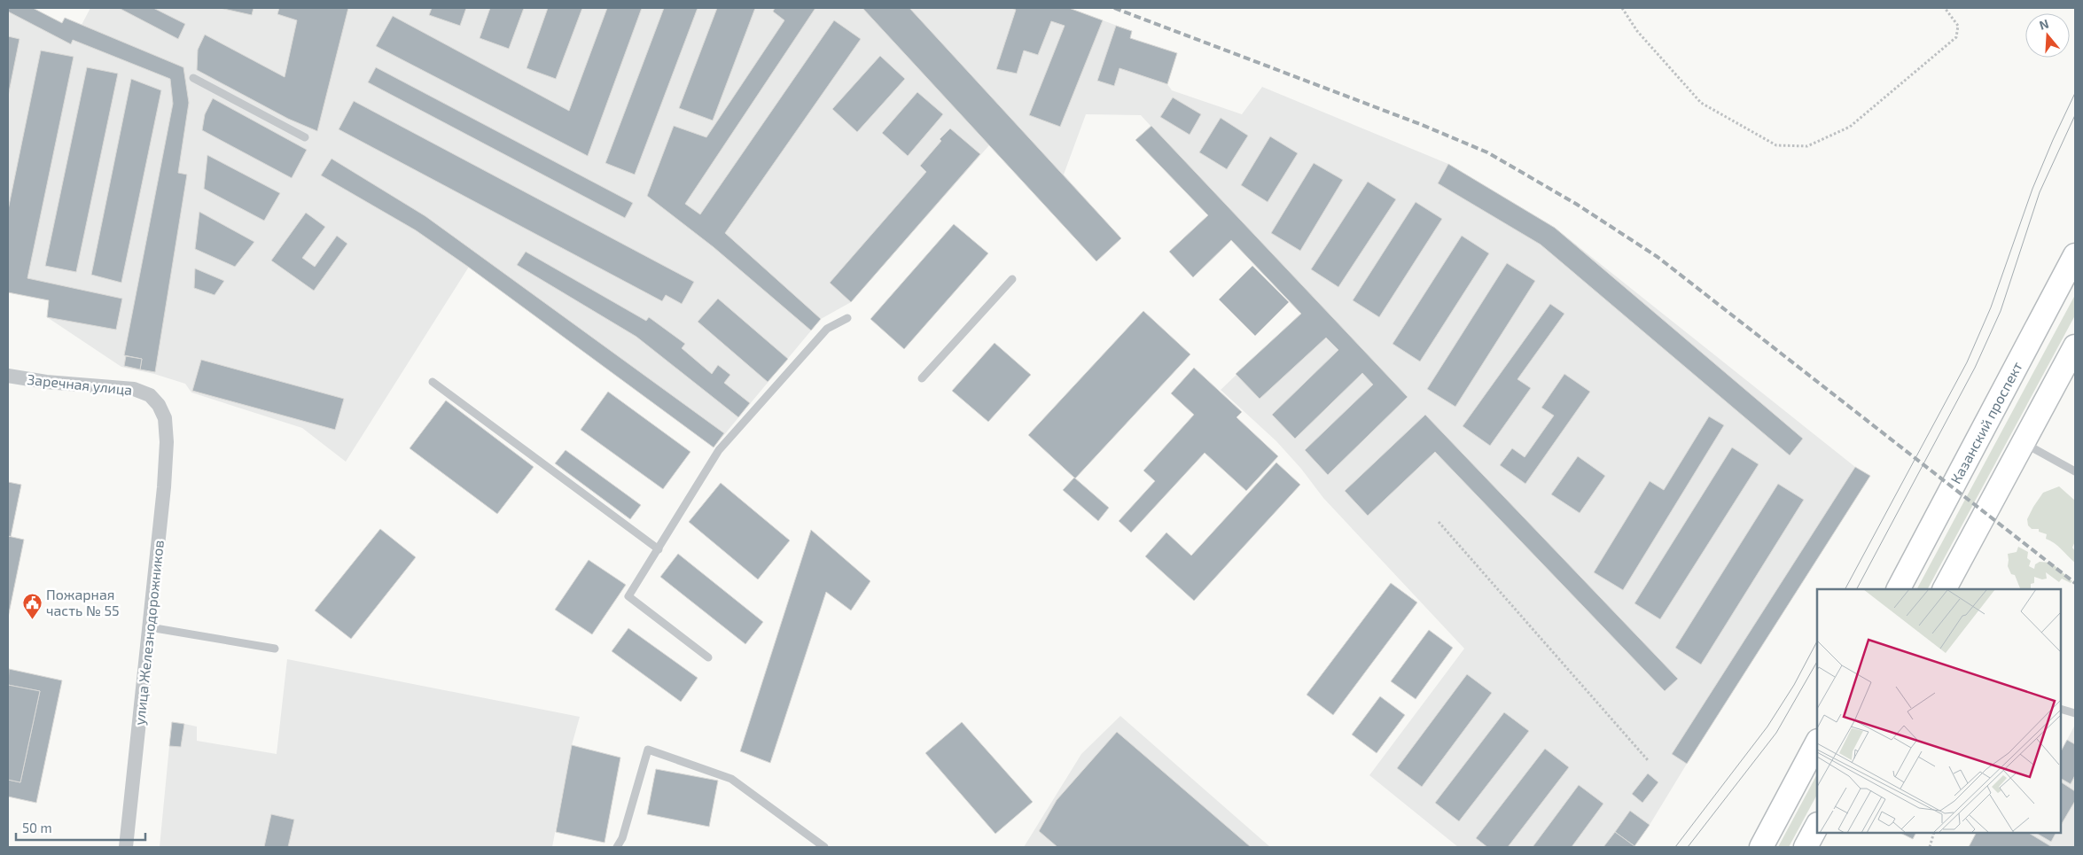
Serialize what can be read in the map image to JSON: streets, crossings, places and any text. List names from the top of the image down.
{
  "streets": {
    "main road": ["Казанский проспект"],
    "street": ["Заречная улица", "улица Железнодорожников"]
  },
  "crossings": [
    ["Заречная улица", "улица Железнодорожников"]
  ],
  "places": {
    "public building": ["Пожарная часть № 55"]
  },
  "scale_bar": "50 m",
  "north": "top"
}
